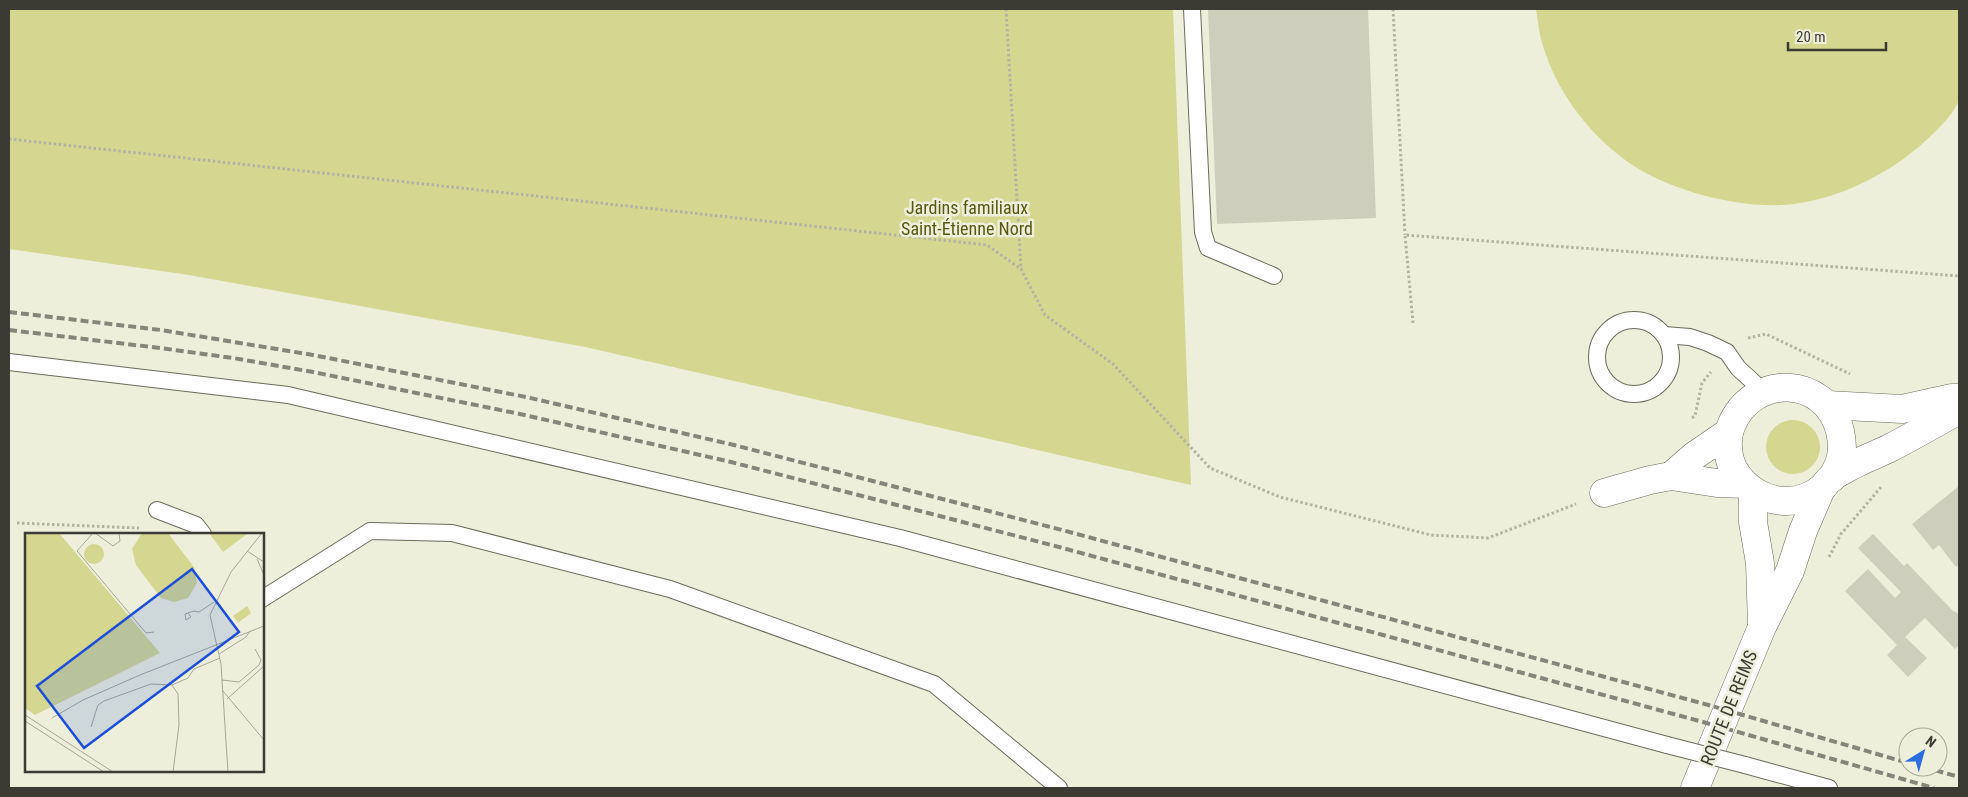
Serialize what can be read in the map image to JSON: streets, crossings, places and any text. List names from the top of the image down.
{
  "streets": {
    "street": ["ROUTE DE REIMS"]
  },
  "parks": ["Jardins familiaux Saint-Étienne Nord"],
  "scale_bar": "20 m",
  "north": "top right"
}
